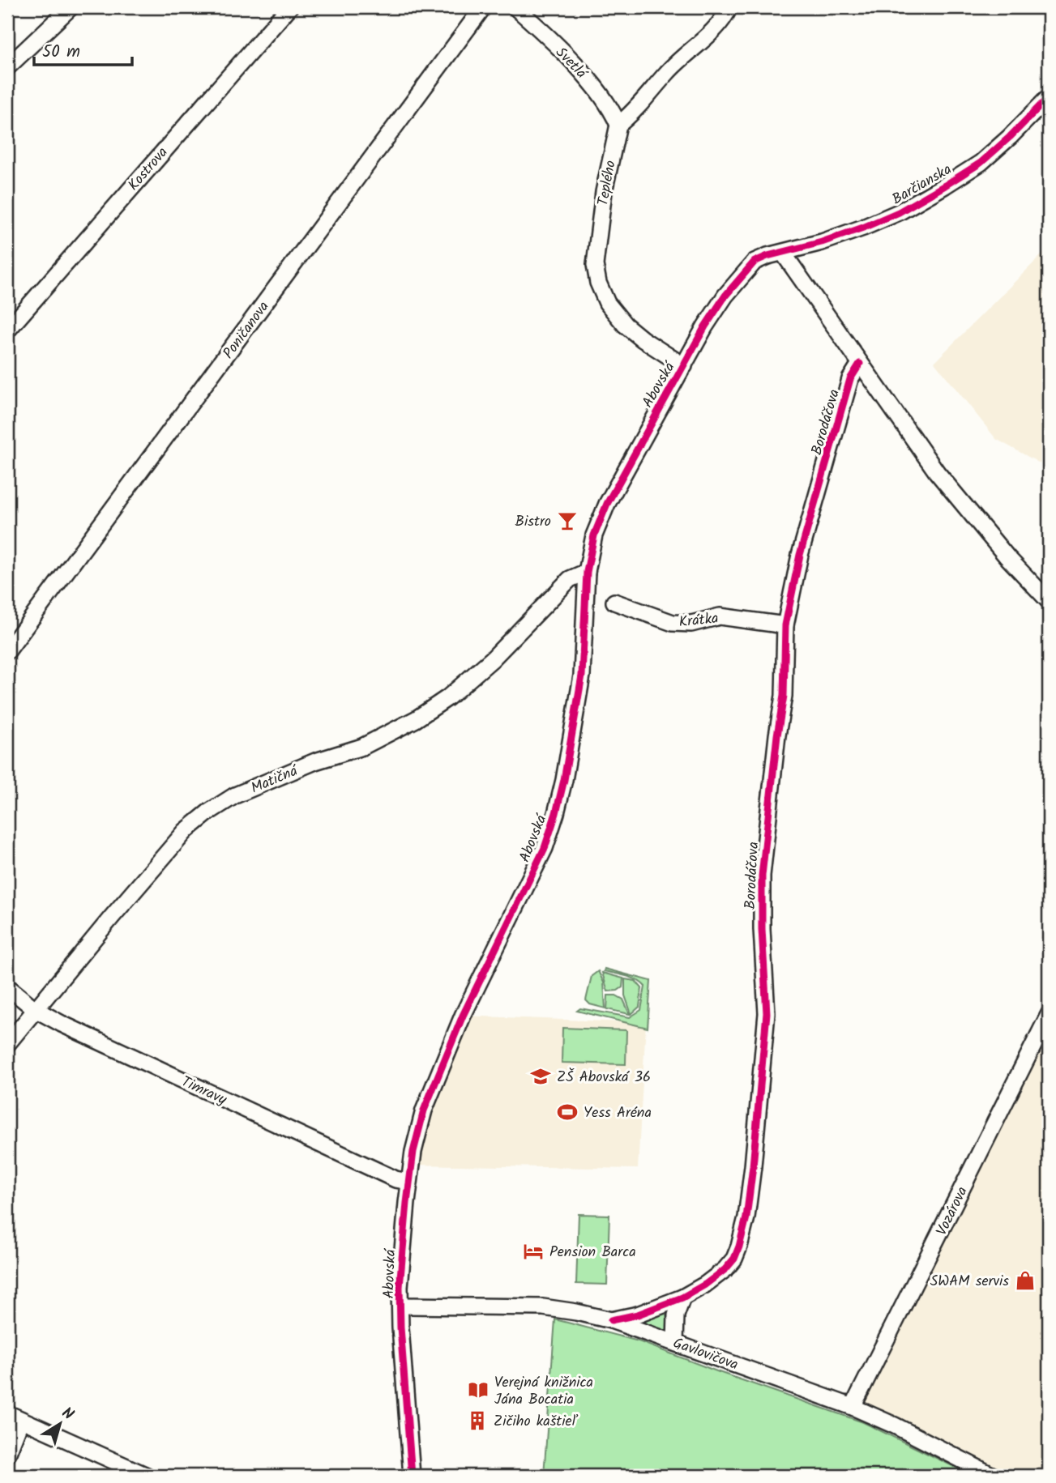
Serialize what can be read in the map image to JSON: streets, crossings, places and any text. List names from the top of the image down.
{
  "streets": {
    "street": [
      "Svetlá",
      "Kostrova",
      "Teplého",
      "Barčianska",
      "Poničanova",
      "Abovská",
      "Borodáčova",
      "Krátka",
      "Matičná",
      "Timravy",
      "Vozárova",
      "Gavlovičova"
    ]
  },
  "crossings": [
    ["Svetlá", "Teplého"],
    ["Teplého", "Abovská"],
    ["Barčianska", "Abovská"],
    ["Abovská", "Matičná"],
    ["Abovská", "Timravy"],
    ["Abovská", "Gavlovičova"],
    ["Borodáčova", "Krátka"],
    ["Borodáčova", "Gavlovičova"],
    ["Matičná", "Timravy"],
    ["Vozárova", "Gavlovičova"]
  ],
  "places": {
    "bar": ["Bistro"],
    "school or university": ["ZŠ Abovská 36"],
    "sports": ["Yess Aréna"],
    "hotel": ["Pension Barca"],
    "shop": ["SWAM servis"],
    "library": ["Verejná knižnica Jána Bocatia"],
    "building": ["Zičiho kaštieľ"]
  },
  "scale_bar": "50 m",
  "north": "top right"
}
